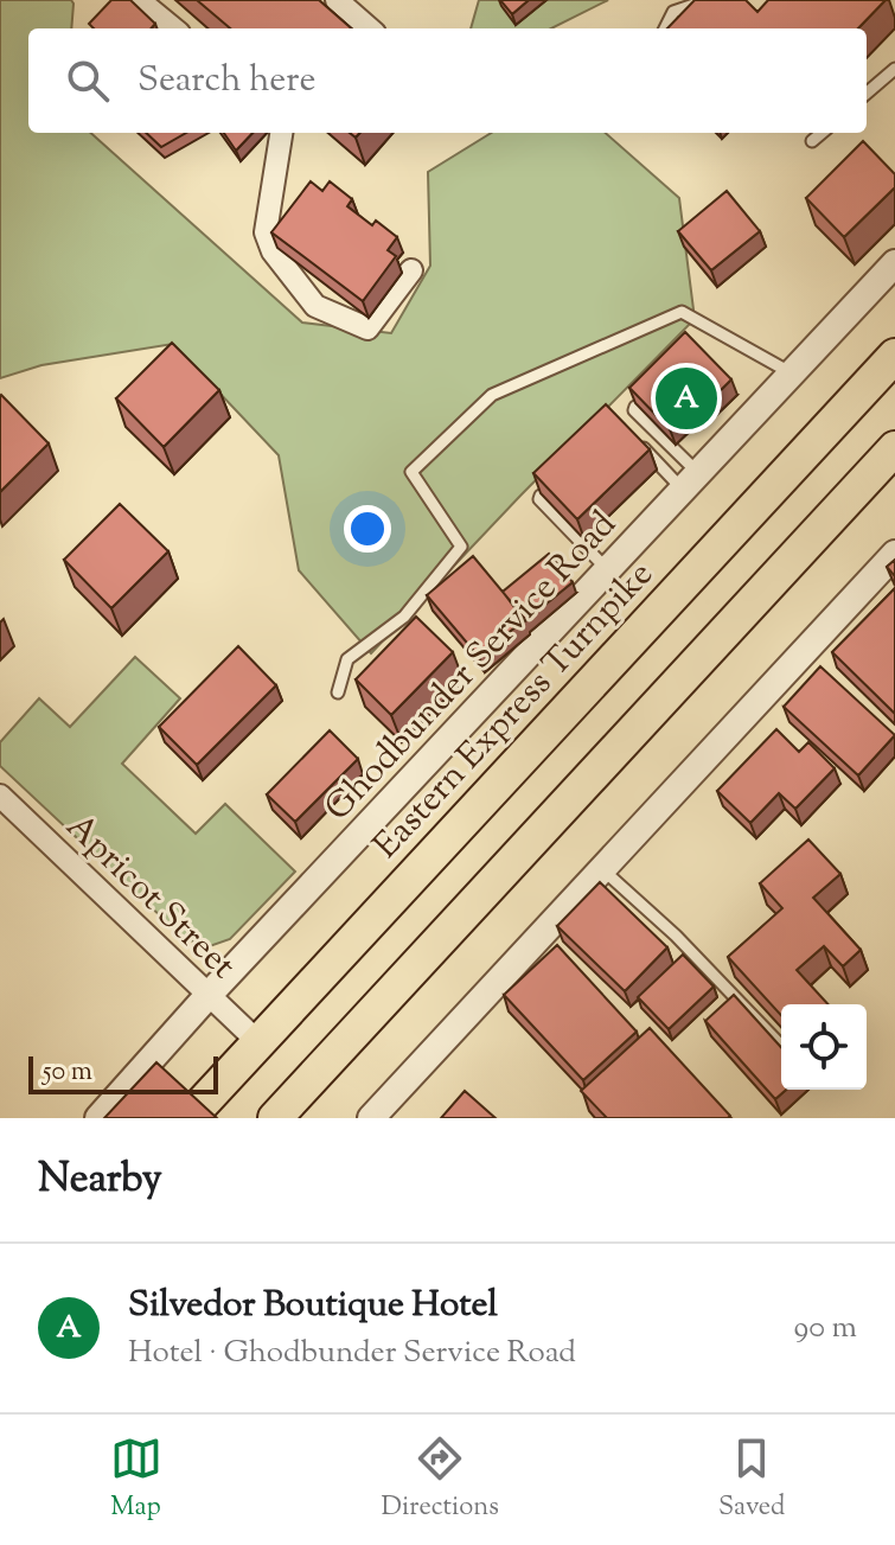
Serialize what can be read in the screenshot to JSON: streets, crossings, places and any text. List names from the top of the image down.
{
  "streets": {
    "main road": ["Eastern Express Turnpike"],
    "street": ["Ghodbunder Service Road", "Apricot Street"]
  },
  "crossings": [
    ["Ghodbunder Service Road", "Apricot Street"],
    ["Eastern Express Turnpike", "Apricot Street"]
  ],
  "scale_bar": "50 m",
  "page": {
    "search": "Search here",
    "pins": "A",
    "scale": "50 m",
    "heading": "Nearby",
    "list": [
      {
        "mark": "A",
        "name": "Silvedor Boutique Hotel",
        "note": "Hotel · Ghodbunder Service Road",
        "value": "90 m"
      }
    ],
    "nav": ["Map", "Directions", "Saved"]
  }
}
